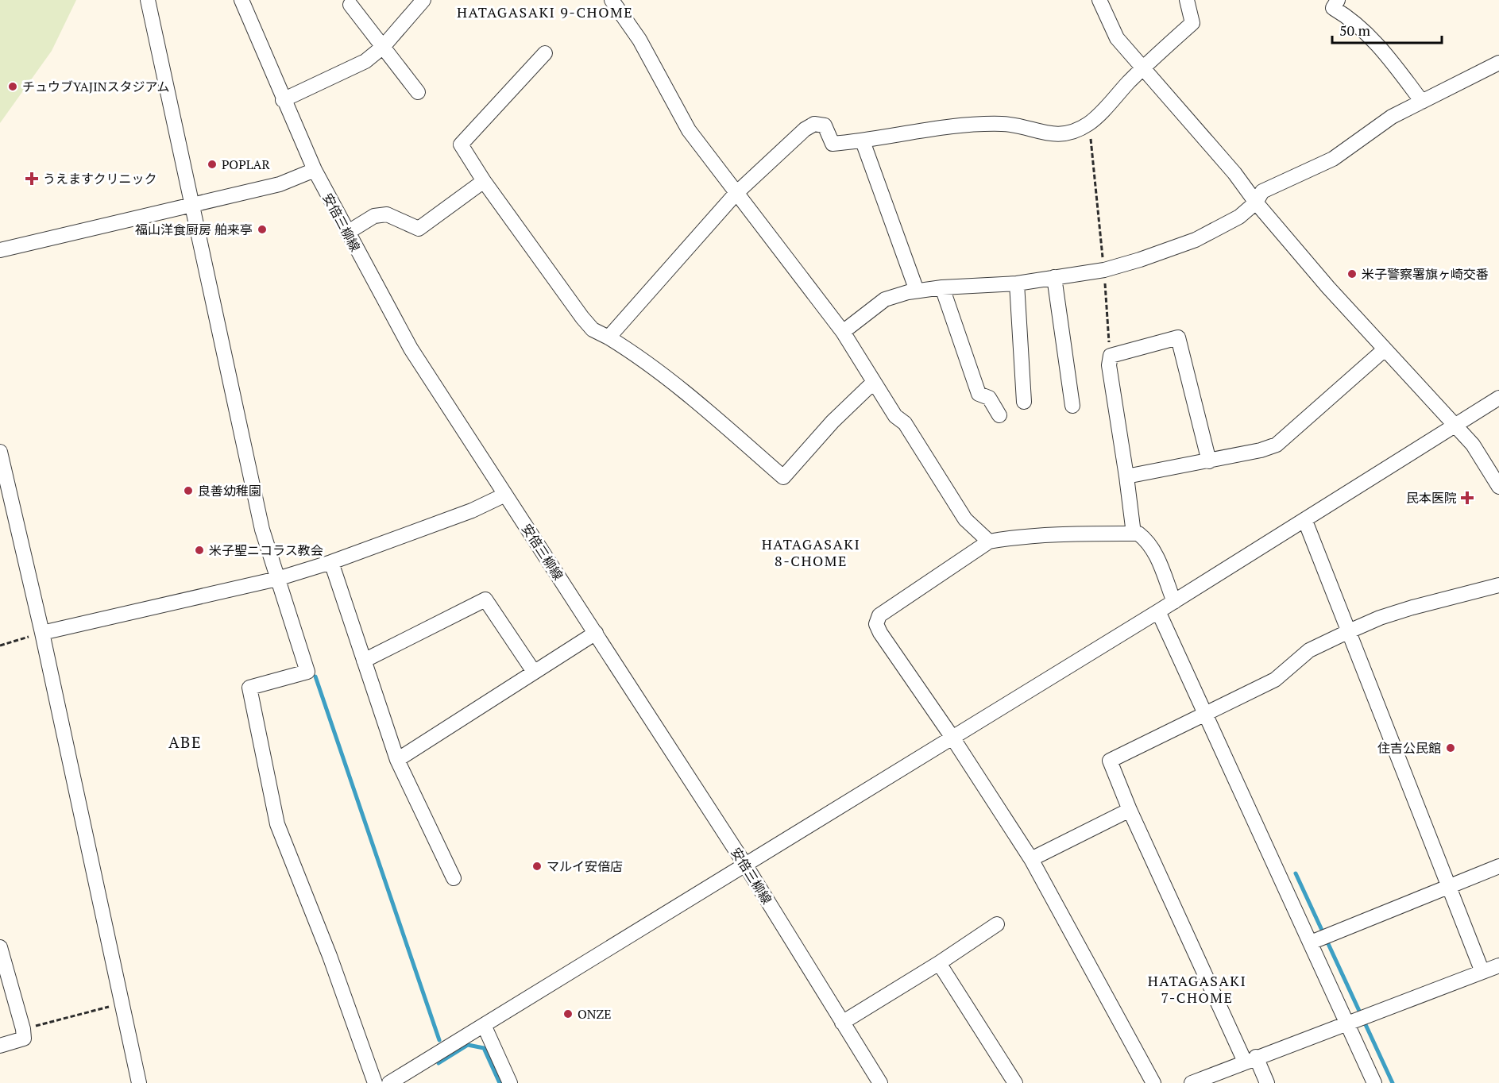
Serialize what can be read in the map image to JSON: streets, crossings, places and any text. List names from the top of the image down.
{
  "streets": {
    "street": ["安倍三柳線"]
  },
  "districts": [
    "HATAGASAKI 9-CHOME",
    "HATAGASAKI 8-CHOME",
    "ABE",
    "HATAGASAKI 7-CHOME"
  ],
  "places": {
    "other": [
      "チュウブYAJINスタジアム",
      "POPLAR",
      "福山洋食厨房 舶来亭",
      "米子警察署旗ヶ崎交番",
      "良善幼稚園",
      "米子聖ニコラス教会",
      "住吉公民館",
      "マルイ安倍店",
      "ONZE"
    ],
    "health": ["うえますクリニック", "民本医院"]
  },
  "scale_bar": "50 m"
}
